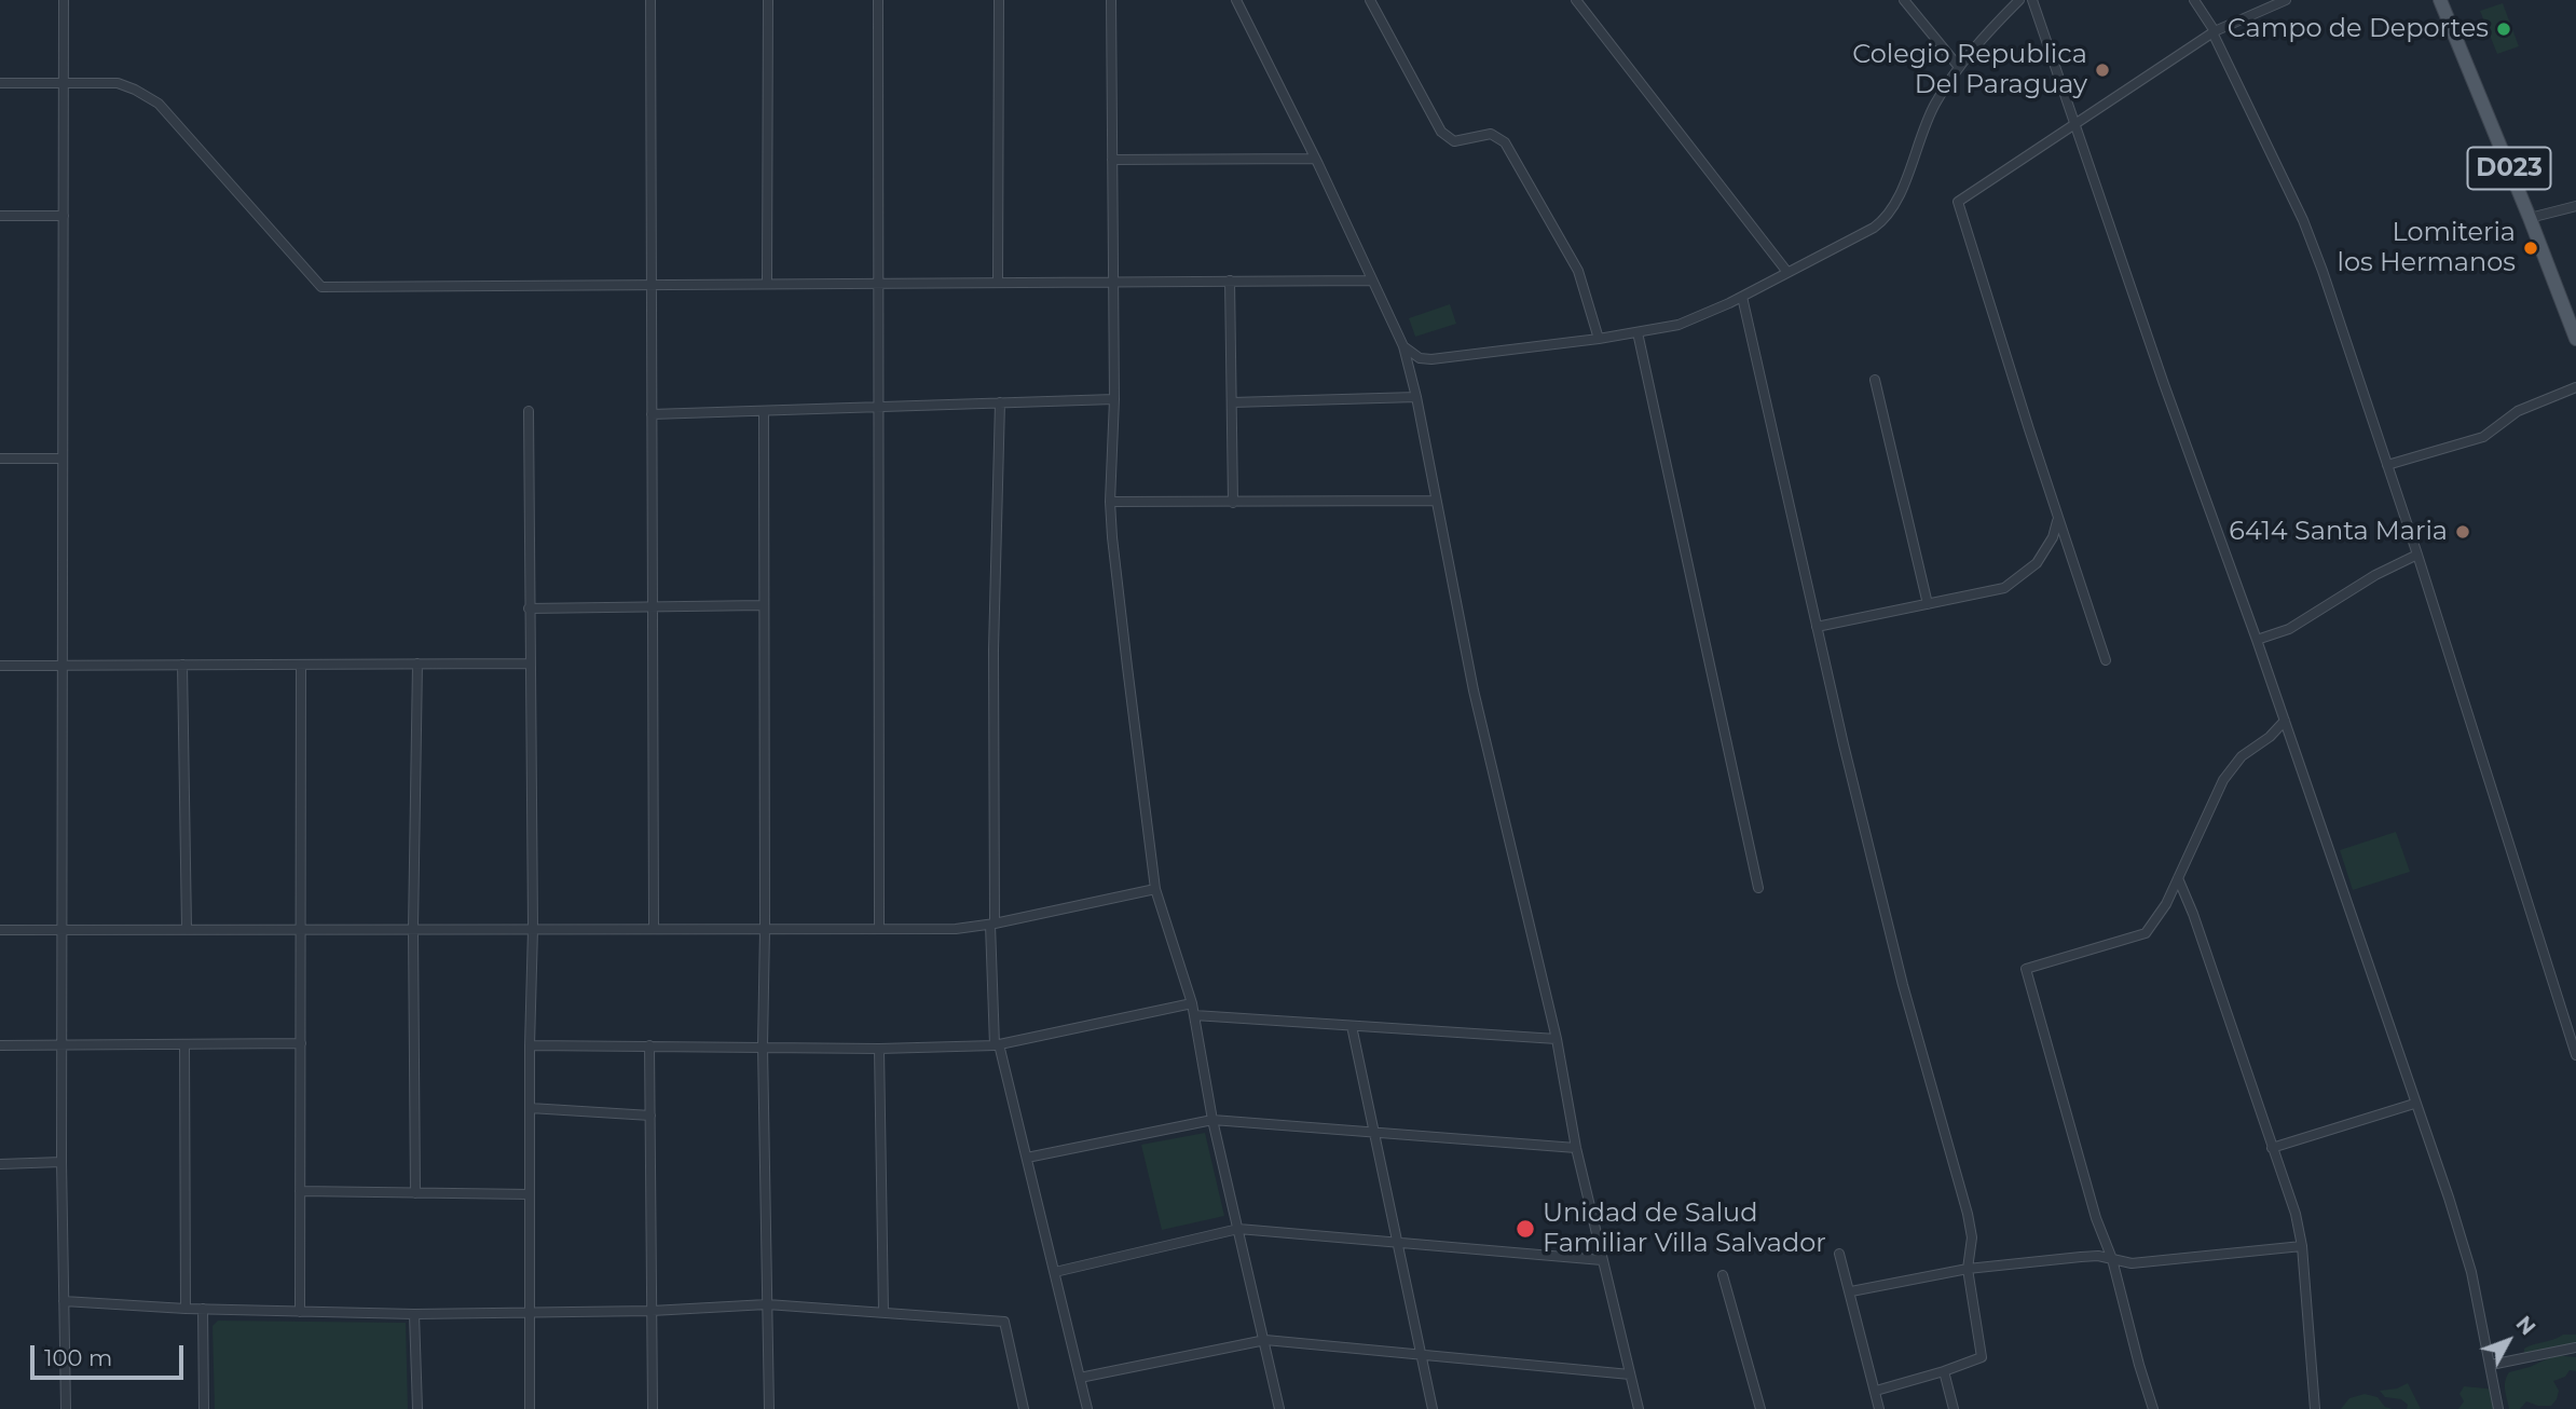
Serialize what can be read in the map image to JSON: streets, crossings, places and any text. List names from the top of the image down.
{
  "streets": {
    "main road": ["D023"]
  },
  "places": [
    "Campo de Deportes",
    "Colegio Republica Del Paraguay",
    "Lomiteria los Hermanos",
    "6414 Santa Maria",
    "Unidad de Salud Familiar Villa Salvador"
  ],
  "scale_bar": "100 m",
  "north": "top right"
}
